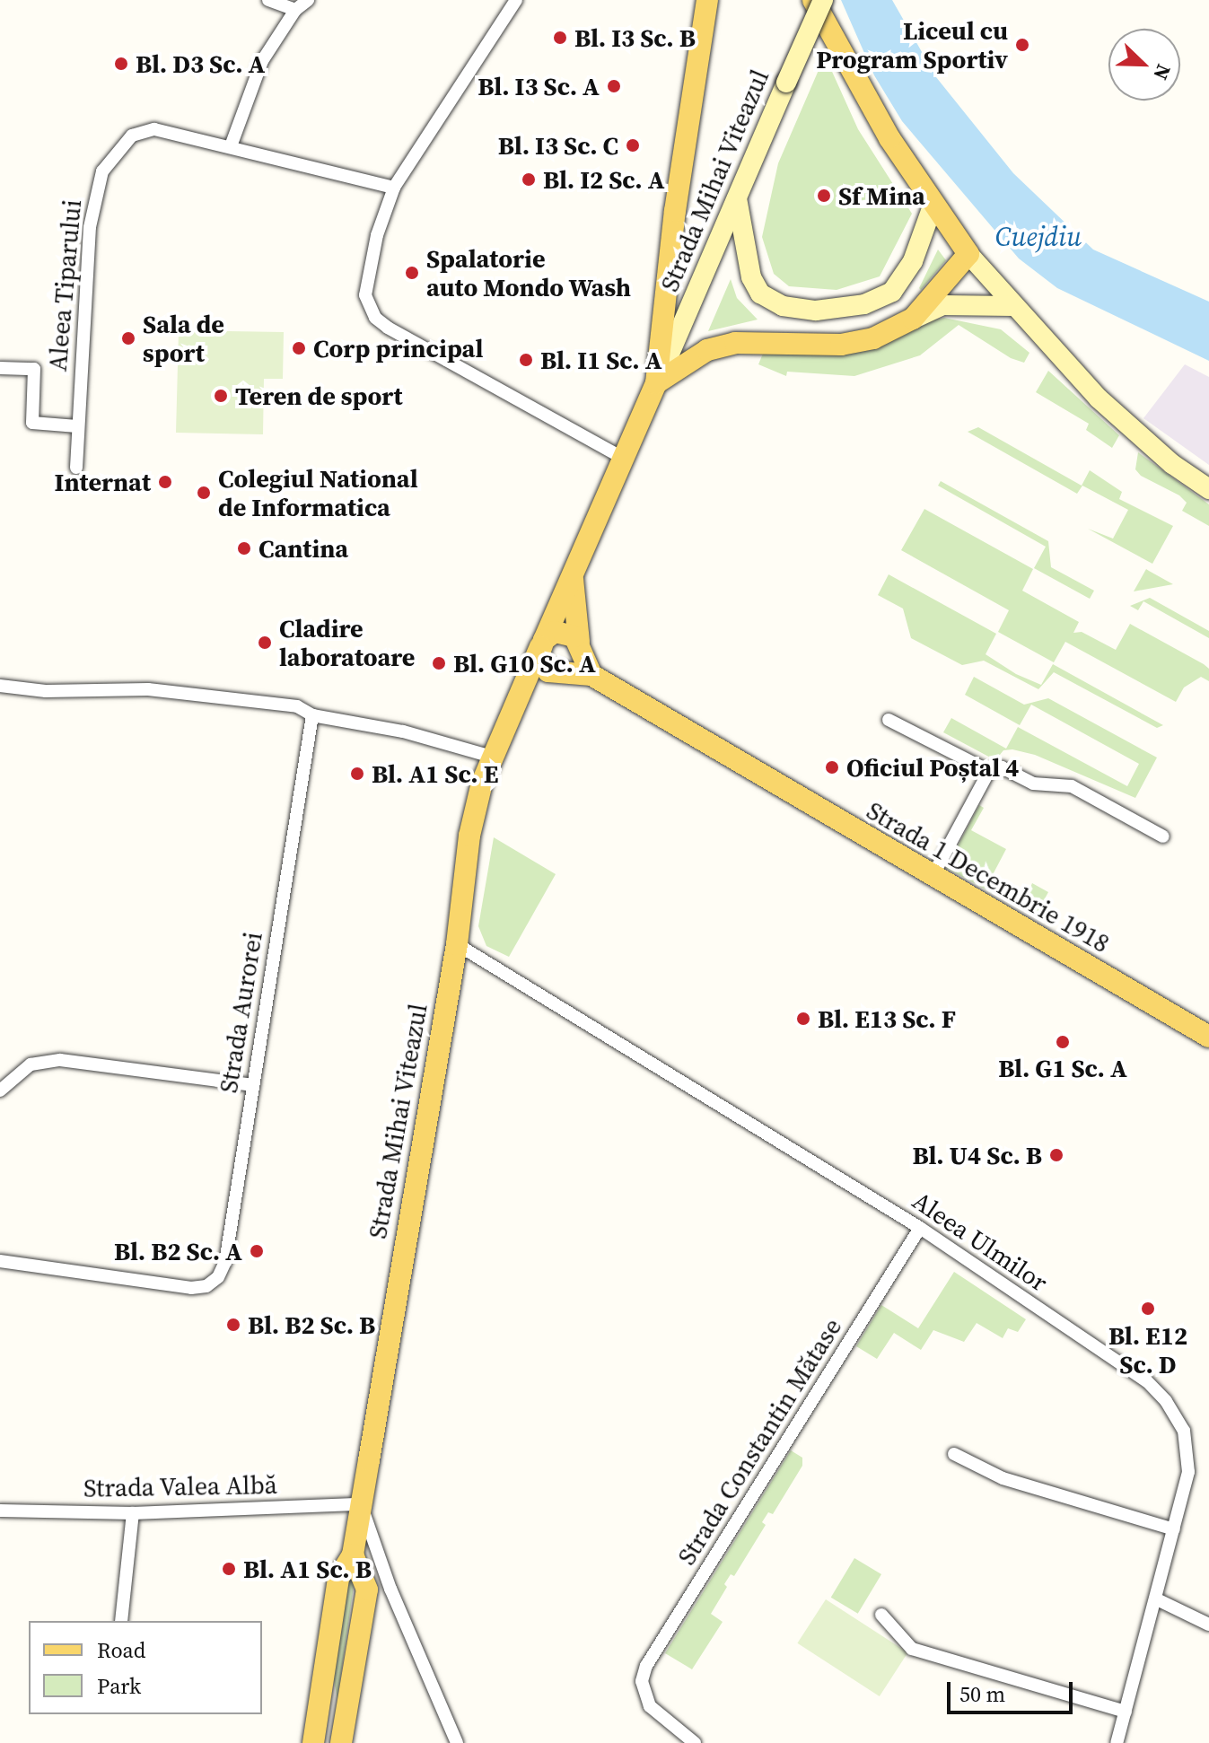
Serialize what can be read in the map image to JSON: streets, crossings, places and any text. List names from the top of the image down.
{
  "streets": {
    "main road": ["Strada Mihai Viteazul", "Strada 1 Decembrie 1918"],
    "street": [
      "Aleea Tiparului",
      "Strada Aurorei",
      "Aleea Ulmilor",
      "Strada Constantin Mătase",
      "Strada Valea Albă"
    ]
  },
  "crossings": [
    ["Strada Mihai Viteazul", "Strada 1 Decembrie 1918"],
    ["Strada Mihai Viteazul", "Aleea Ulmilor"],
    ["Strada Mihai Viteazul", "Strada Valea Albă"],
    ["Aleea Ulmilor", "Strada Constantin Mătase"]
  ],
  "water": ["Cuejdiu"],
  "places": [
    "Bl. I3 Sc. B",
    "Liceul cu Program Sportiv",
    "Bl. D3 Sc. A",
    "Bl. I3 Sc. A",
    "Bl. I3 Sc. C",
    "Bl. I2 Sc. A",
    "Sf Mina",
    "Spalatorie auto Mondo Wash",
    "Sala de sport",
    "Corp principal",
    "Bl. I1 Sc. A",
    "Teren de sport",
    "Internat",
    "Colegiul National de Informatica",
    "Cantina",
    "Cladire laboratoare",
    "Bl. G10 Sc. A",
    "Oficiul Poștal 4",
    "Bl. A1 Sc. E",
    "Bl. E13 Sc. F",
    "Bl. G1 Sc. A",
    "Bl. U4 Sc. B",
    "Bl. B2 Sc. A",
    "Bl. E12 Sc. D",
    "Bl. B2 Sc. B",
    "Bl. A1 Sc. B"
  ],
  "legend": ["Road", "Park"],
  "scale_bar": "50 m",
  "north": "bottom right"
}
